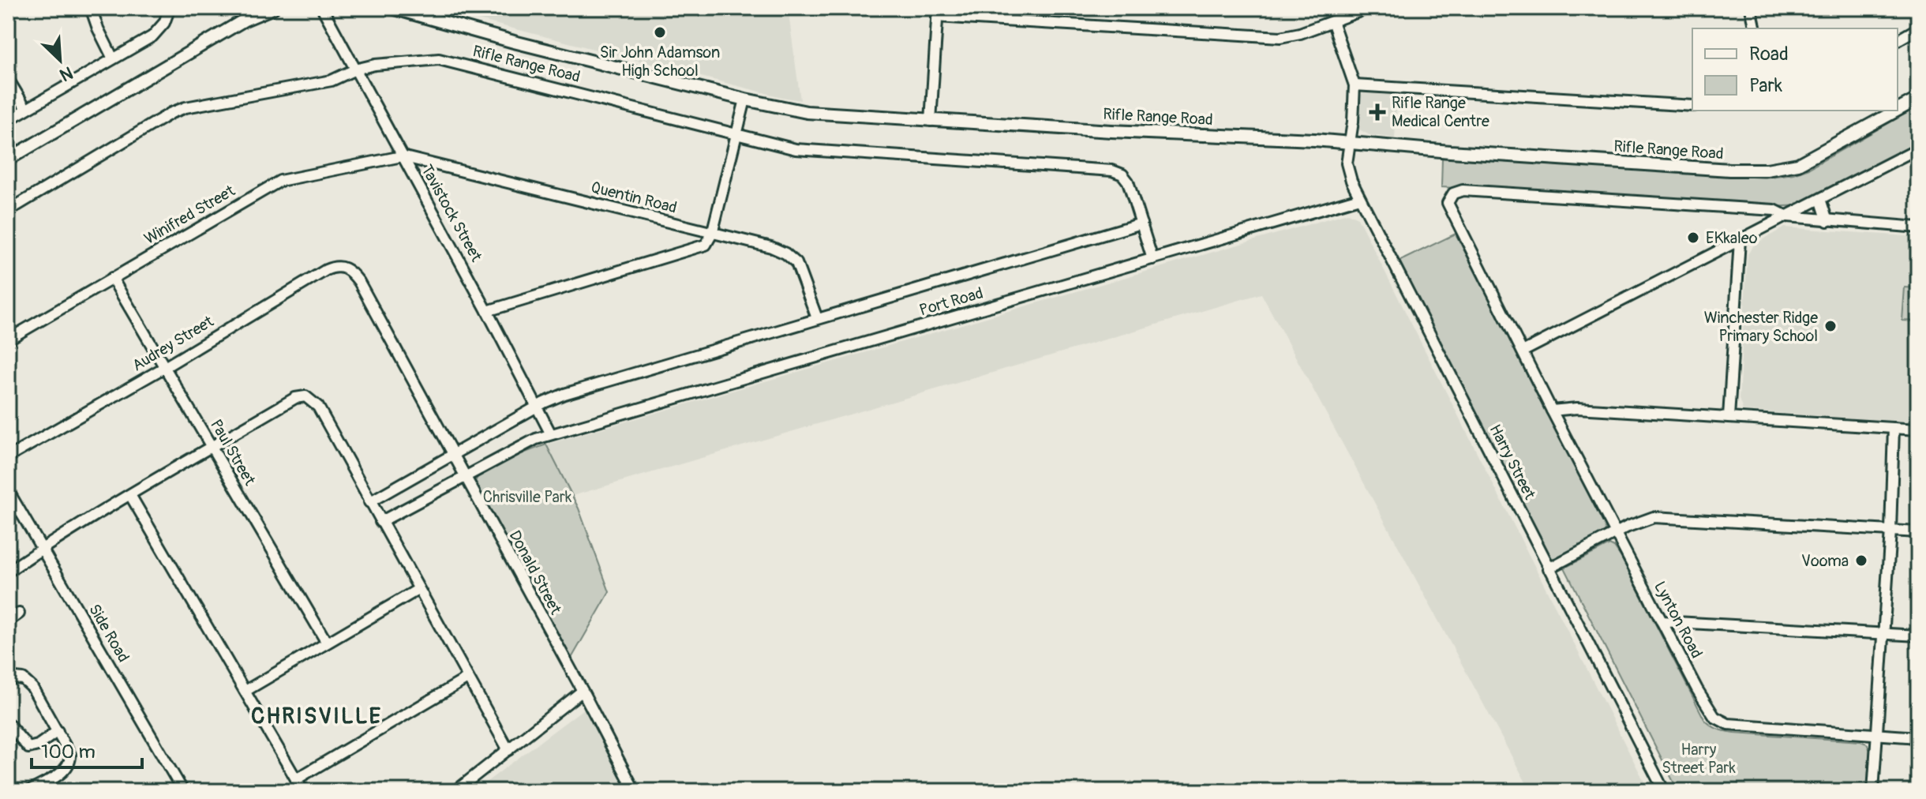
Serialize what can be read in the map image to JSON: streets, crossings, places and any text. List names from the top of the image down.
{
  "streets": {
    "main road": ["Rifle Range Road"],
    "street": [
      "Quentin Road",
      "Tavistock Street",
      "Winifred Street",
      "Port Road",
      "Audrey Street",
      "Paul Street",
      "Harry Street",
      "Donald Street",
      "Lynton Road",
      "Side Road"
    ]
  },
  "crossings": [
    ["Rifle Range Road", "Tavistock Street"],
    ["Rifle Range Road", "Port Road"],
    ["Rifle Range Road", "Harry Street"],
    ["Quentin Road", "Tavistock Street"],
    ["Quentin Road", "Winifred Street"],
    ["Quentin Road", "Port Road"],
    ["Tavistock Street", "Winifred Street"],
    ["Tavistock Street", "Port Road"],
    ["Winifred Street", "Paul Street"],
    ["Port Road", "Harry Street"],
    ["Port Road", "Donald Street"],
    ["Audrey Street", "Paul Street"],
    ["Audrey Street", "Donald Street"]
  ],
  "districts": ["CHRISVILLE"],
  "parks": ["Chrisville Park", "Harry Street Park"],
  "places": {
    "other": [
      "Sir John Adamson High School",
      "EKkaleo",
      "Winchester Ridge Primary School",
      "Vooma"
    ],
    "health": ["Rifle Range Medical Centre"]
  },
  "legend": ["Road", "Park"],
  "scale_bar": "100 m",
  "north": "bottom right"
}
